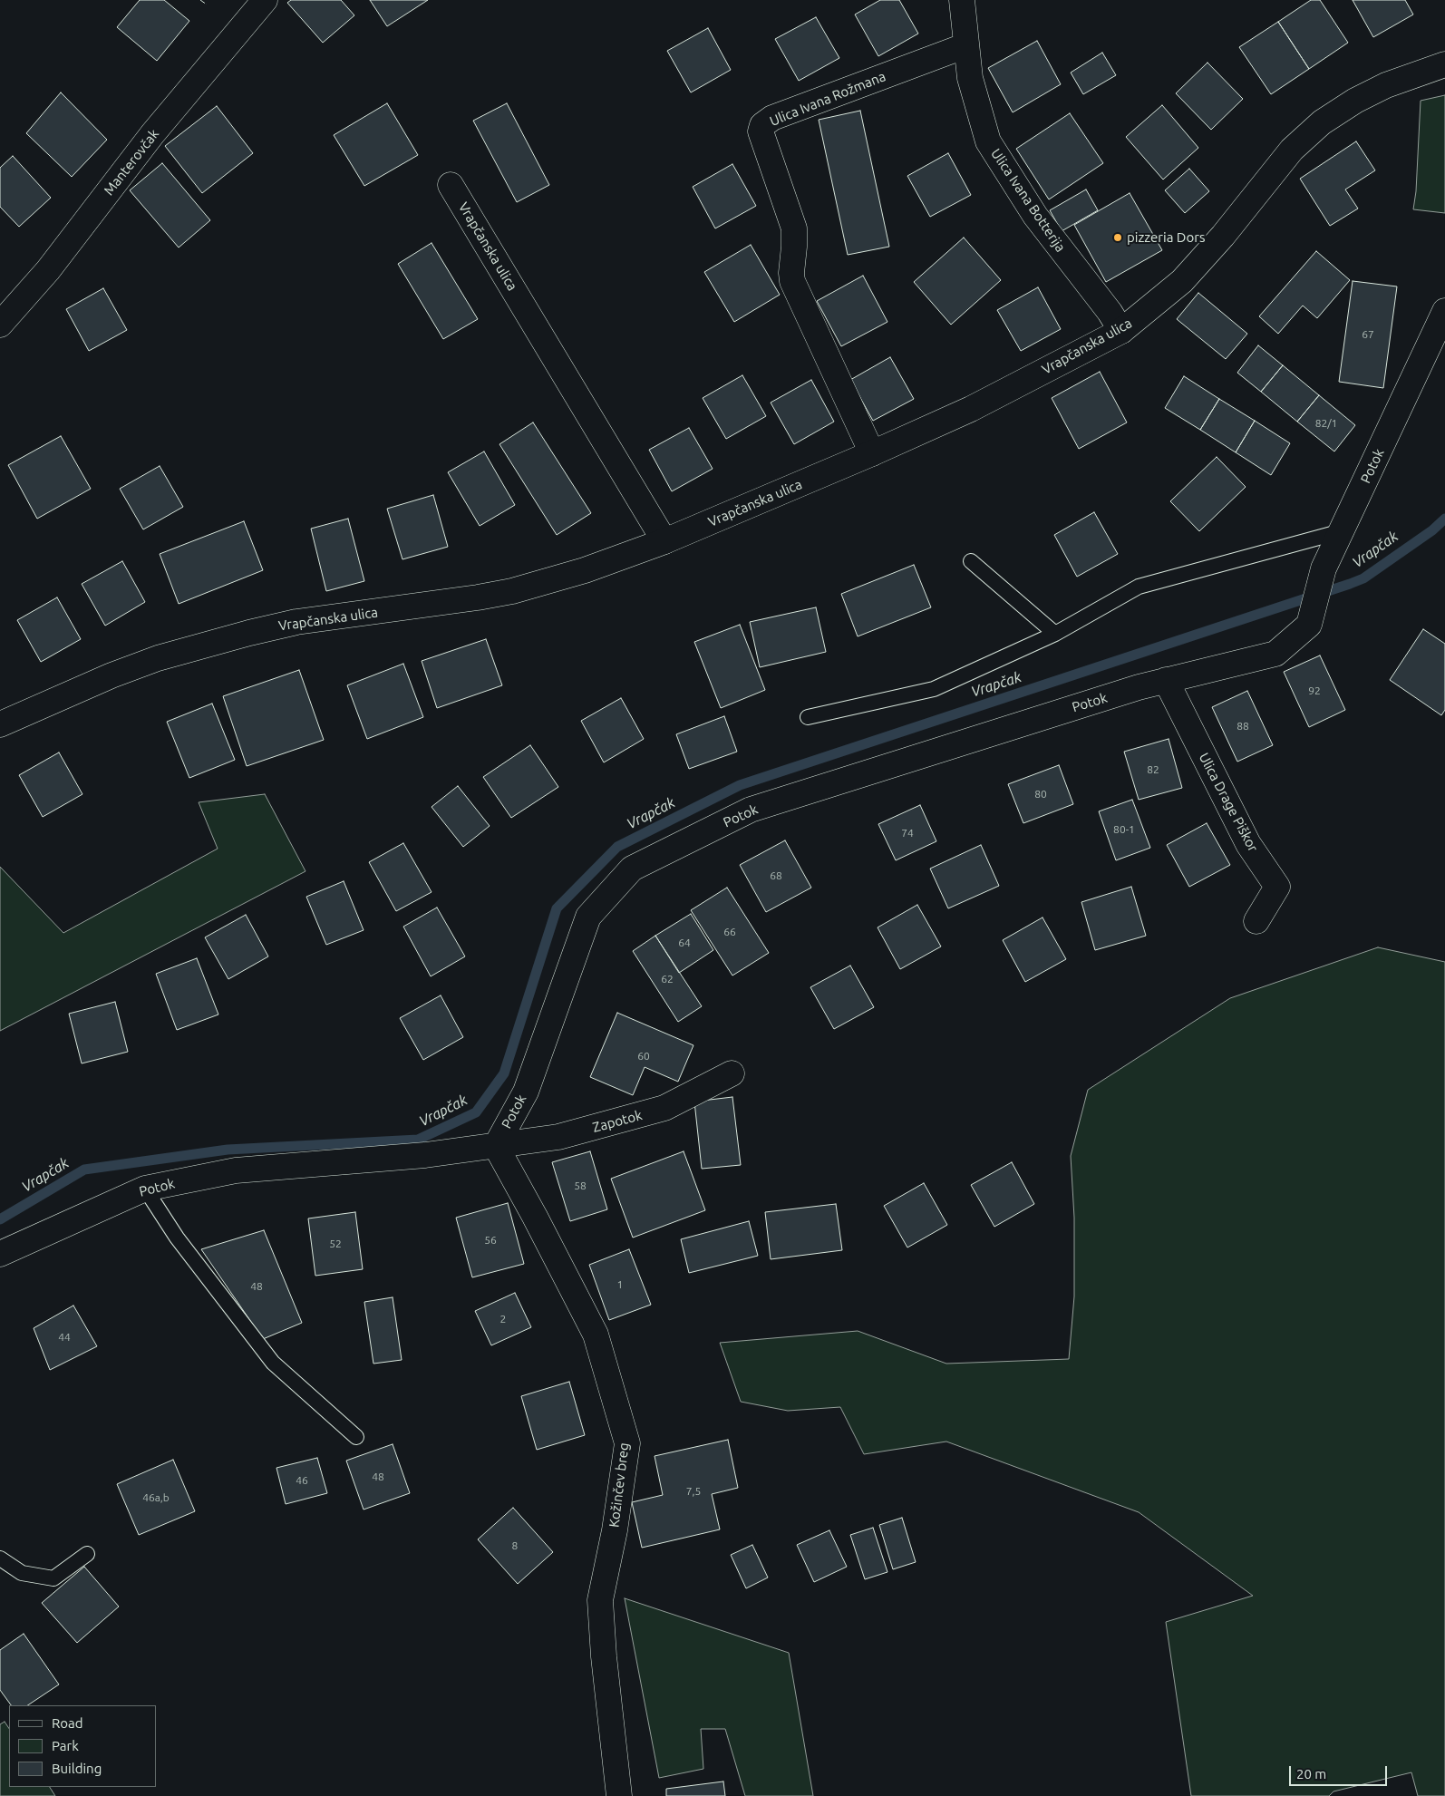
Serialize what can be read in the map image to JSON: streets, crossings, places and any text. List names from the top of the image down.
{
  "streets": {
    "street": [
      "Ulica Ivana Rožmana",
      "Manterovčak",
      "Ulica Ivana Botterija",
      "Vrapčanska ulica",
      "Potok",
      "Ulica Drage Piškor",
      "Zapotok",
      "Kožinčev breg"
    ]
  },
  "crossings": [
    ["Ulica Ivana Rožmana", "Ulica Ivana Botterija"],
    ["Ulica Ivana Rožmana", "Vrapčanska ulica"],
    ["Ulica Ivana Botterija", "Vrapčanska ulica"],
    ["Potok", "Ulica Drage Piškor"],
    ["Potok", "Zapotok"],
    ["Potok", "Kožinčev breg"],
    ["Zapotok", "Kožinčev breg"]
  ],
  "water": ["Vrapčak"],
  "places": ["pizzeria Dors"],
  "house_numbers": [
    "67",
    "82/1",
    "92",
    "88",
    "82",
    "80",
    "80-1",
    "74",
    "68",
    "66",
    "64",
    "62",
    "60",
    "58",
    "56",
    "52",
    "1",
    "48",
    "2",
    "44",
    "48",
    "46",
    "7,5",
    "46a,b",
    "8"
  ],
  "legend": ["Road", "Park", "Building"],
  "scale_bar": "20 m"
}
